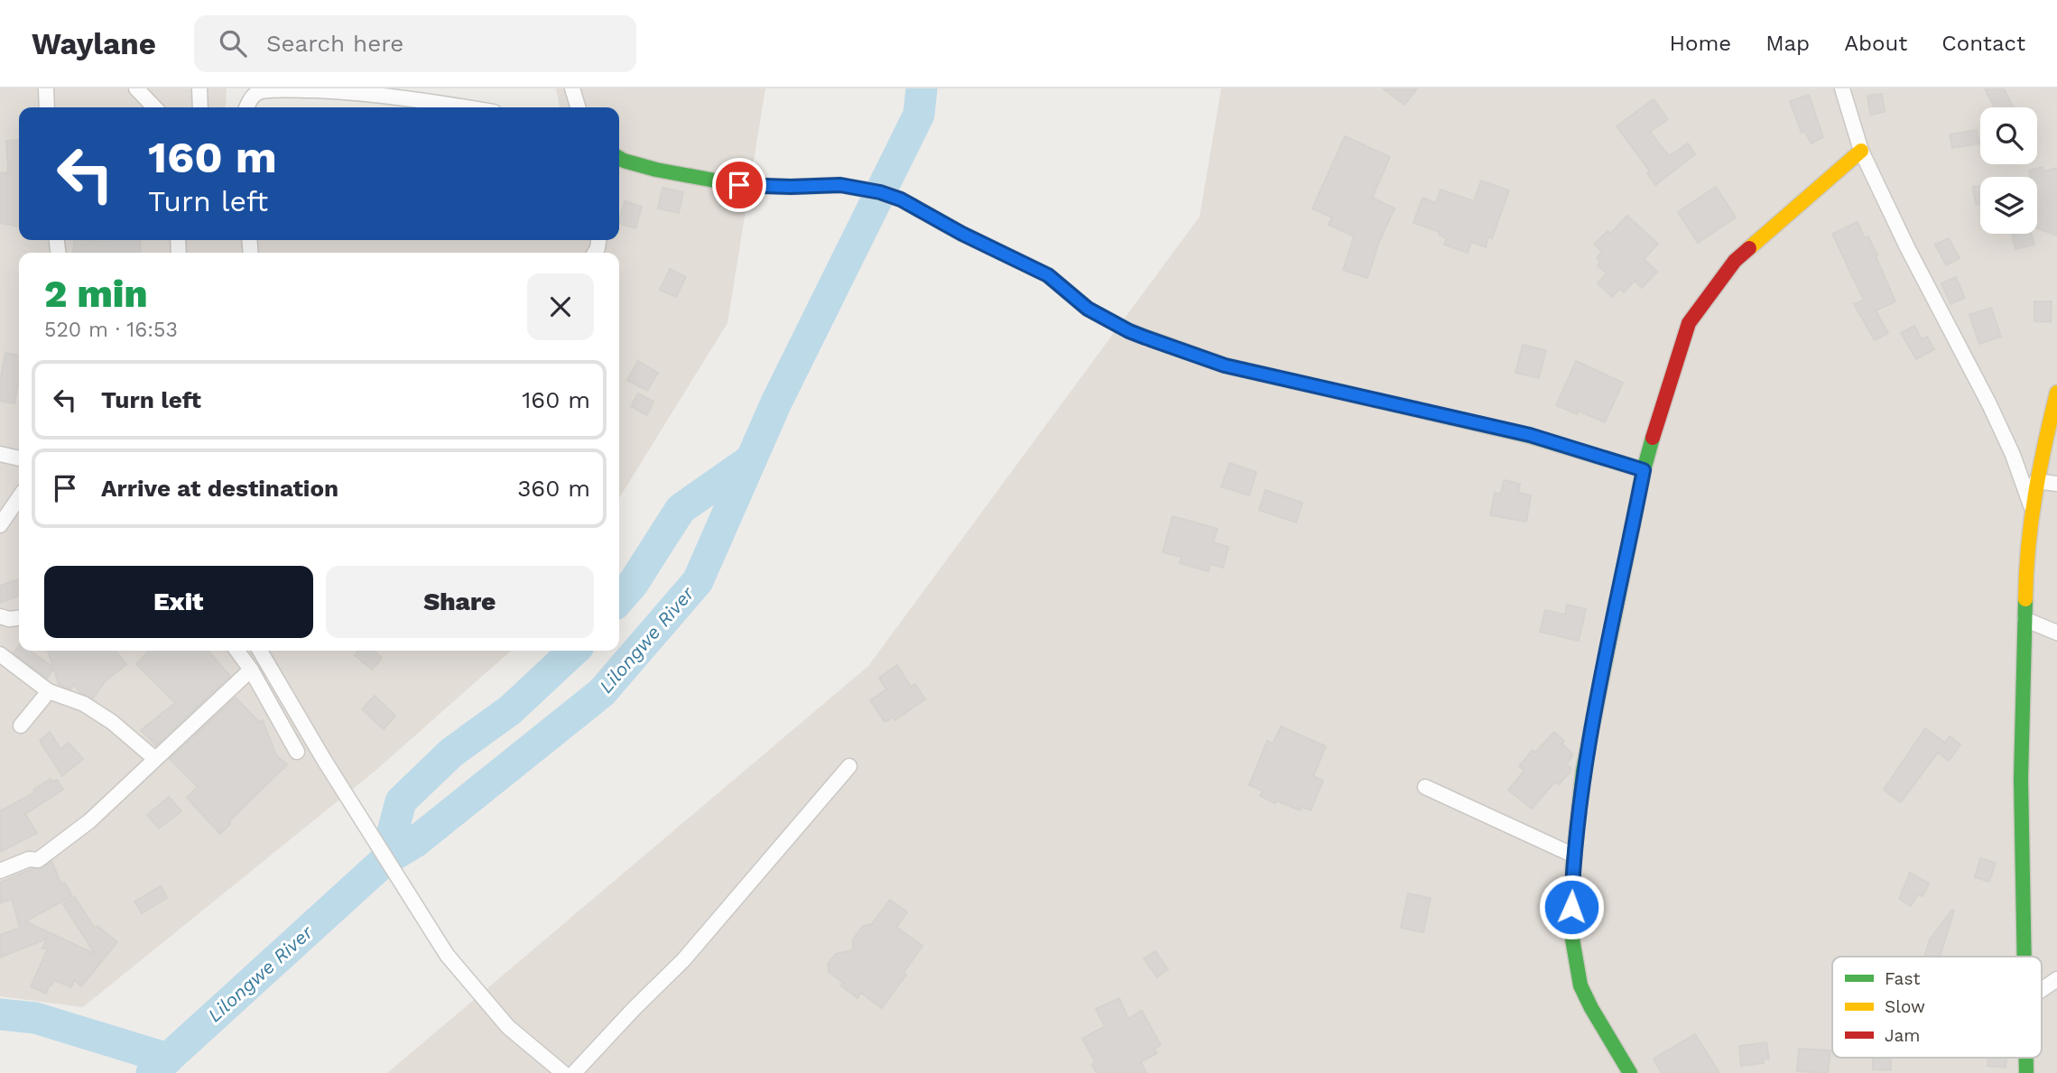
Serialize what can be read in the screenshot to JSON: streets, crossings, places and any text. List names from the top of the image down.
{
  "water": ["Lilongwe River"],
  "legend": ["Fast", "Slow", "Jam"],
  "page": {
    "header": "Waylane",
    "search": "Search here",
    "nav": [
      "Home",
      "Map",
      "About",
      "Contact"
    ],
    "turn": ["160 m", "Turn left"],
    "heading": ["2 min", "520 m · 16:53"],
    "list": [
      {
        "name": "Turn left",
        "value": "160 m"
      },
      {
        "name": "Arrive at destination",
        "value": "360 m"
      }
    ],
    "buttons": ["Exit", "Share"]
  }
}
